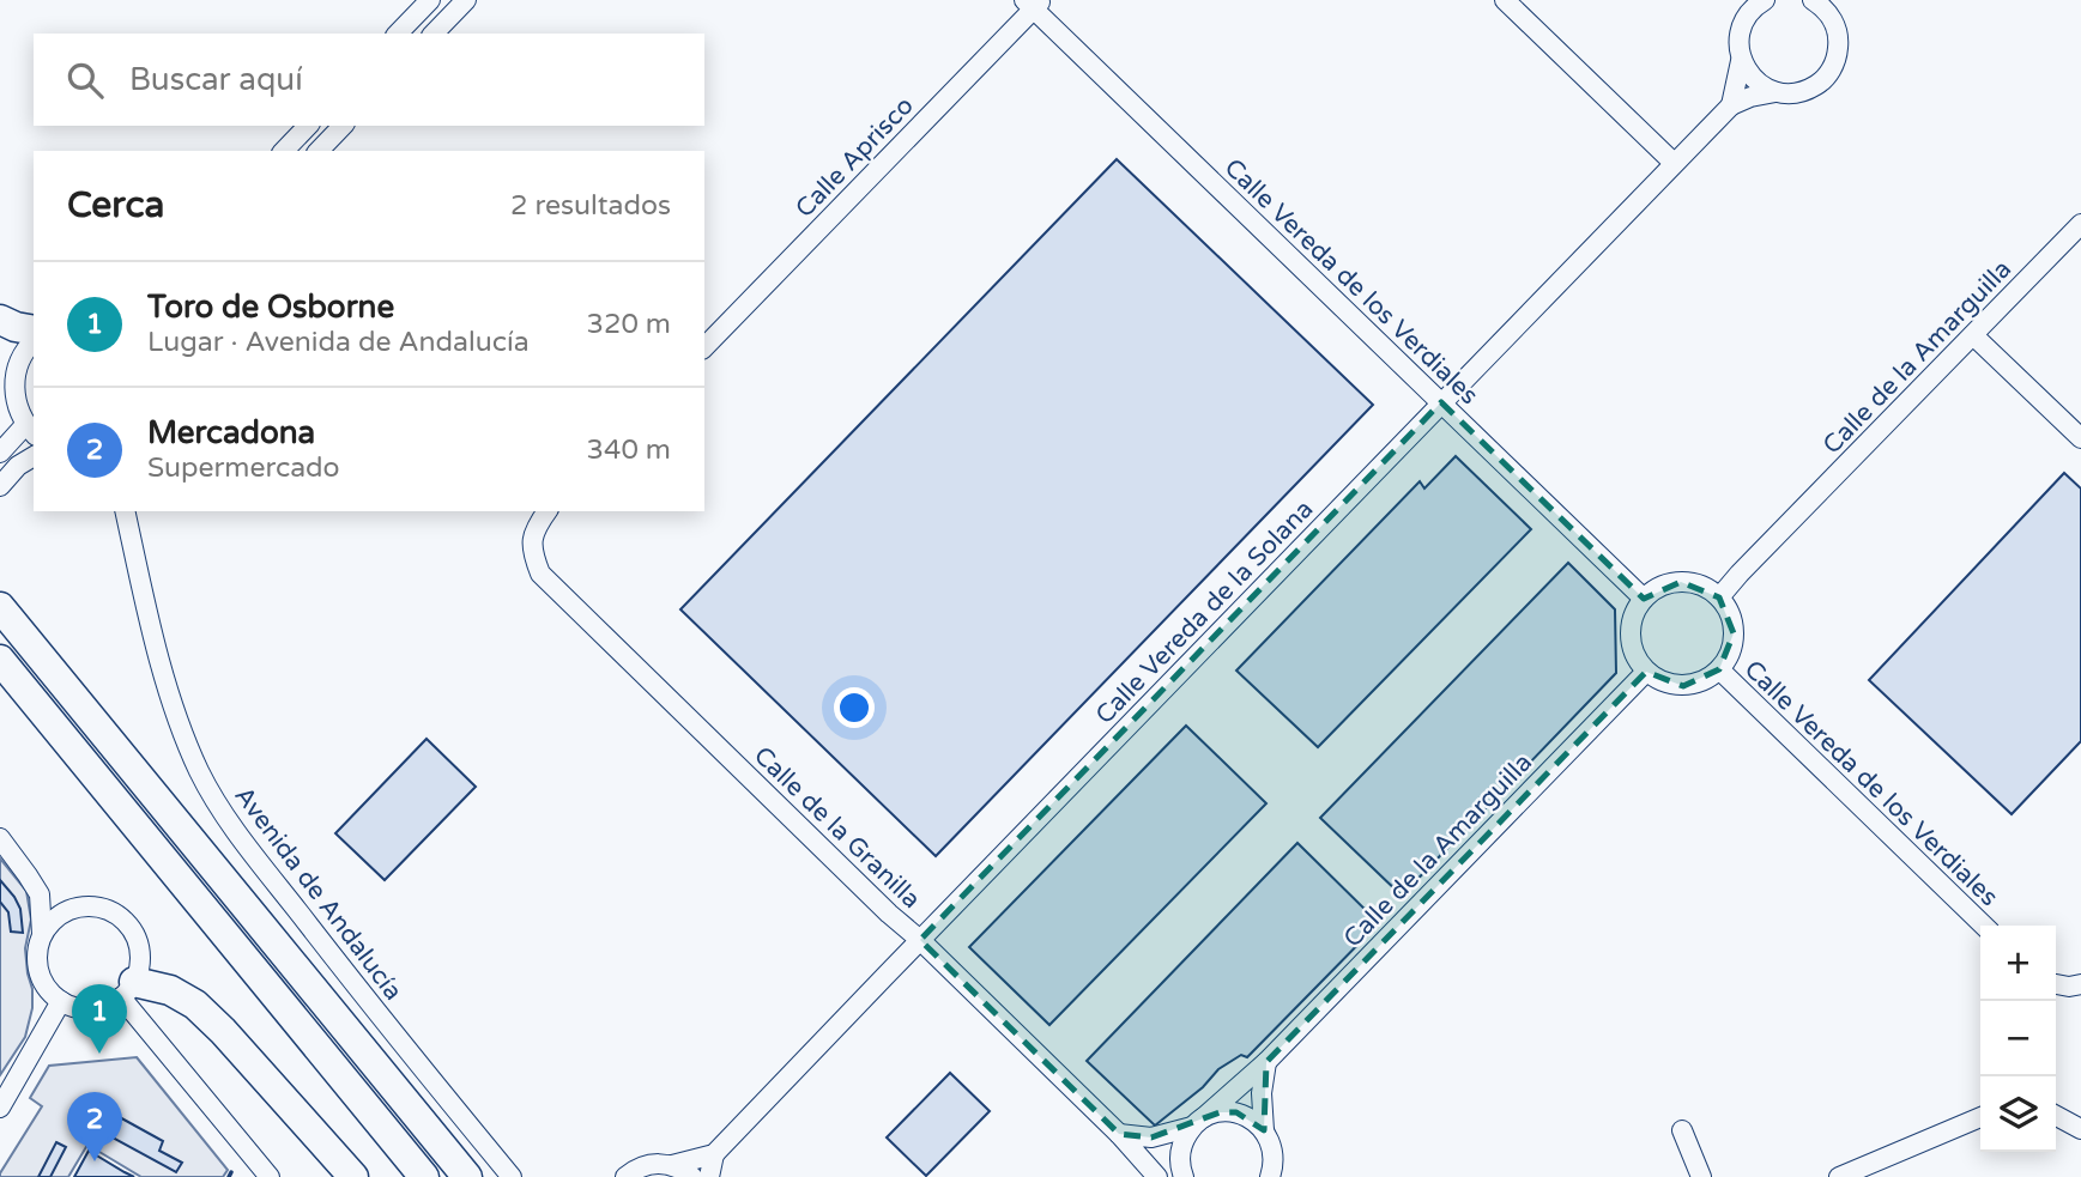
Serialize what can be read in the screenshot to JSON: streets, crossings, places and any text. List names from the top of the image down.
{
  "streets": {
    "street": [
      "Calle Aprisco",
      "Calle Vereda de los Verdiales",
      "Calle de la Amarguilla",
      "Calle Vereda de la Solana",
      "Calle de la Granilla",
      "Avenida de Andalucía"
    ]
  },
  "crossings": [
    ["Calle Aprisco", "Calle Vereda de los Verdiales"],
    ["Calle Vereda de los Verdiales", "Calle de la Amarguilla"],
    ["Calle Vereda de los Verdiales", "Calle Vereda de la Solana"],
    ["Calle Vereda de la Solana", "Calle de la Granilla"]
  ],
  "page": {
    "search": "Buscar aquí",
    "heading": ["Cerca", "2 resultados"],
    "list": [
      {
        "mark": "1",
        "name": "Toro de Osborne",
        "note": "Lugar · Avenida de Andalucía",
        "value": "320 m"
      },
      {
        "mark": "2",
        "name": "Mercadona",
        "note": "Supermercado",
        "value": "340 m"
      }
    ],
    "map_buttons": ["+", "−"],
    "pins": ["1", "2"]
  }
}
